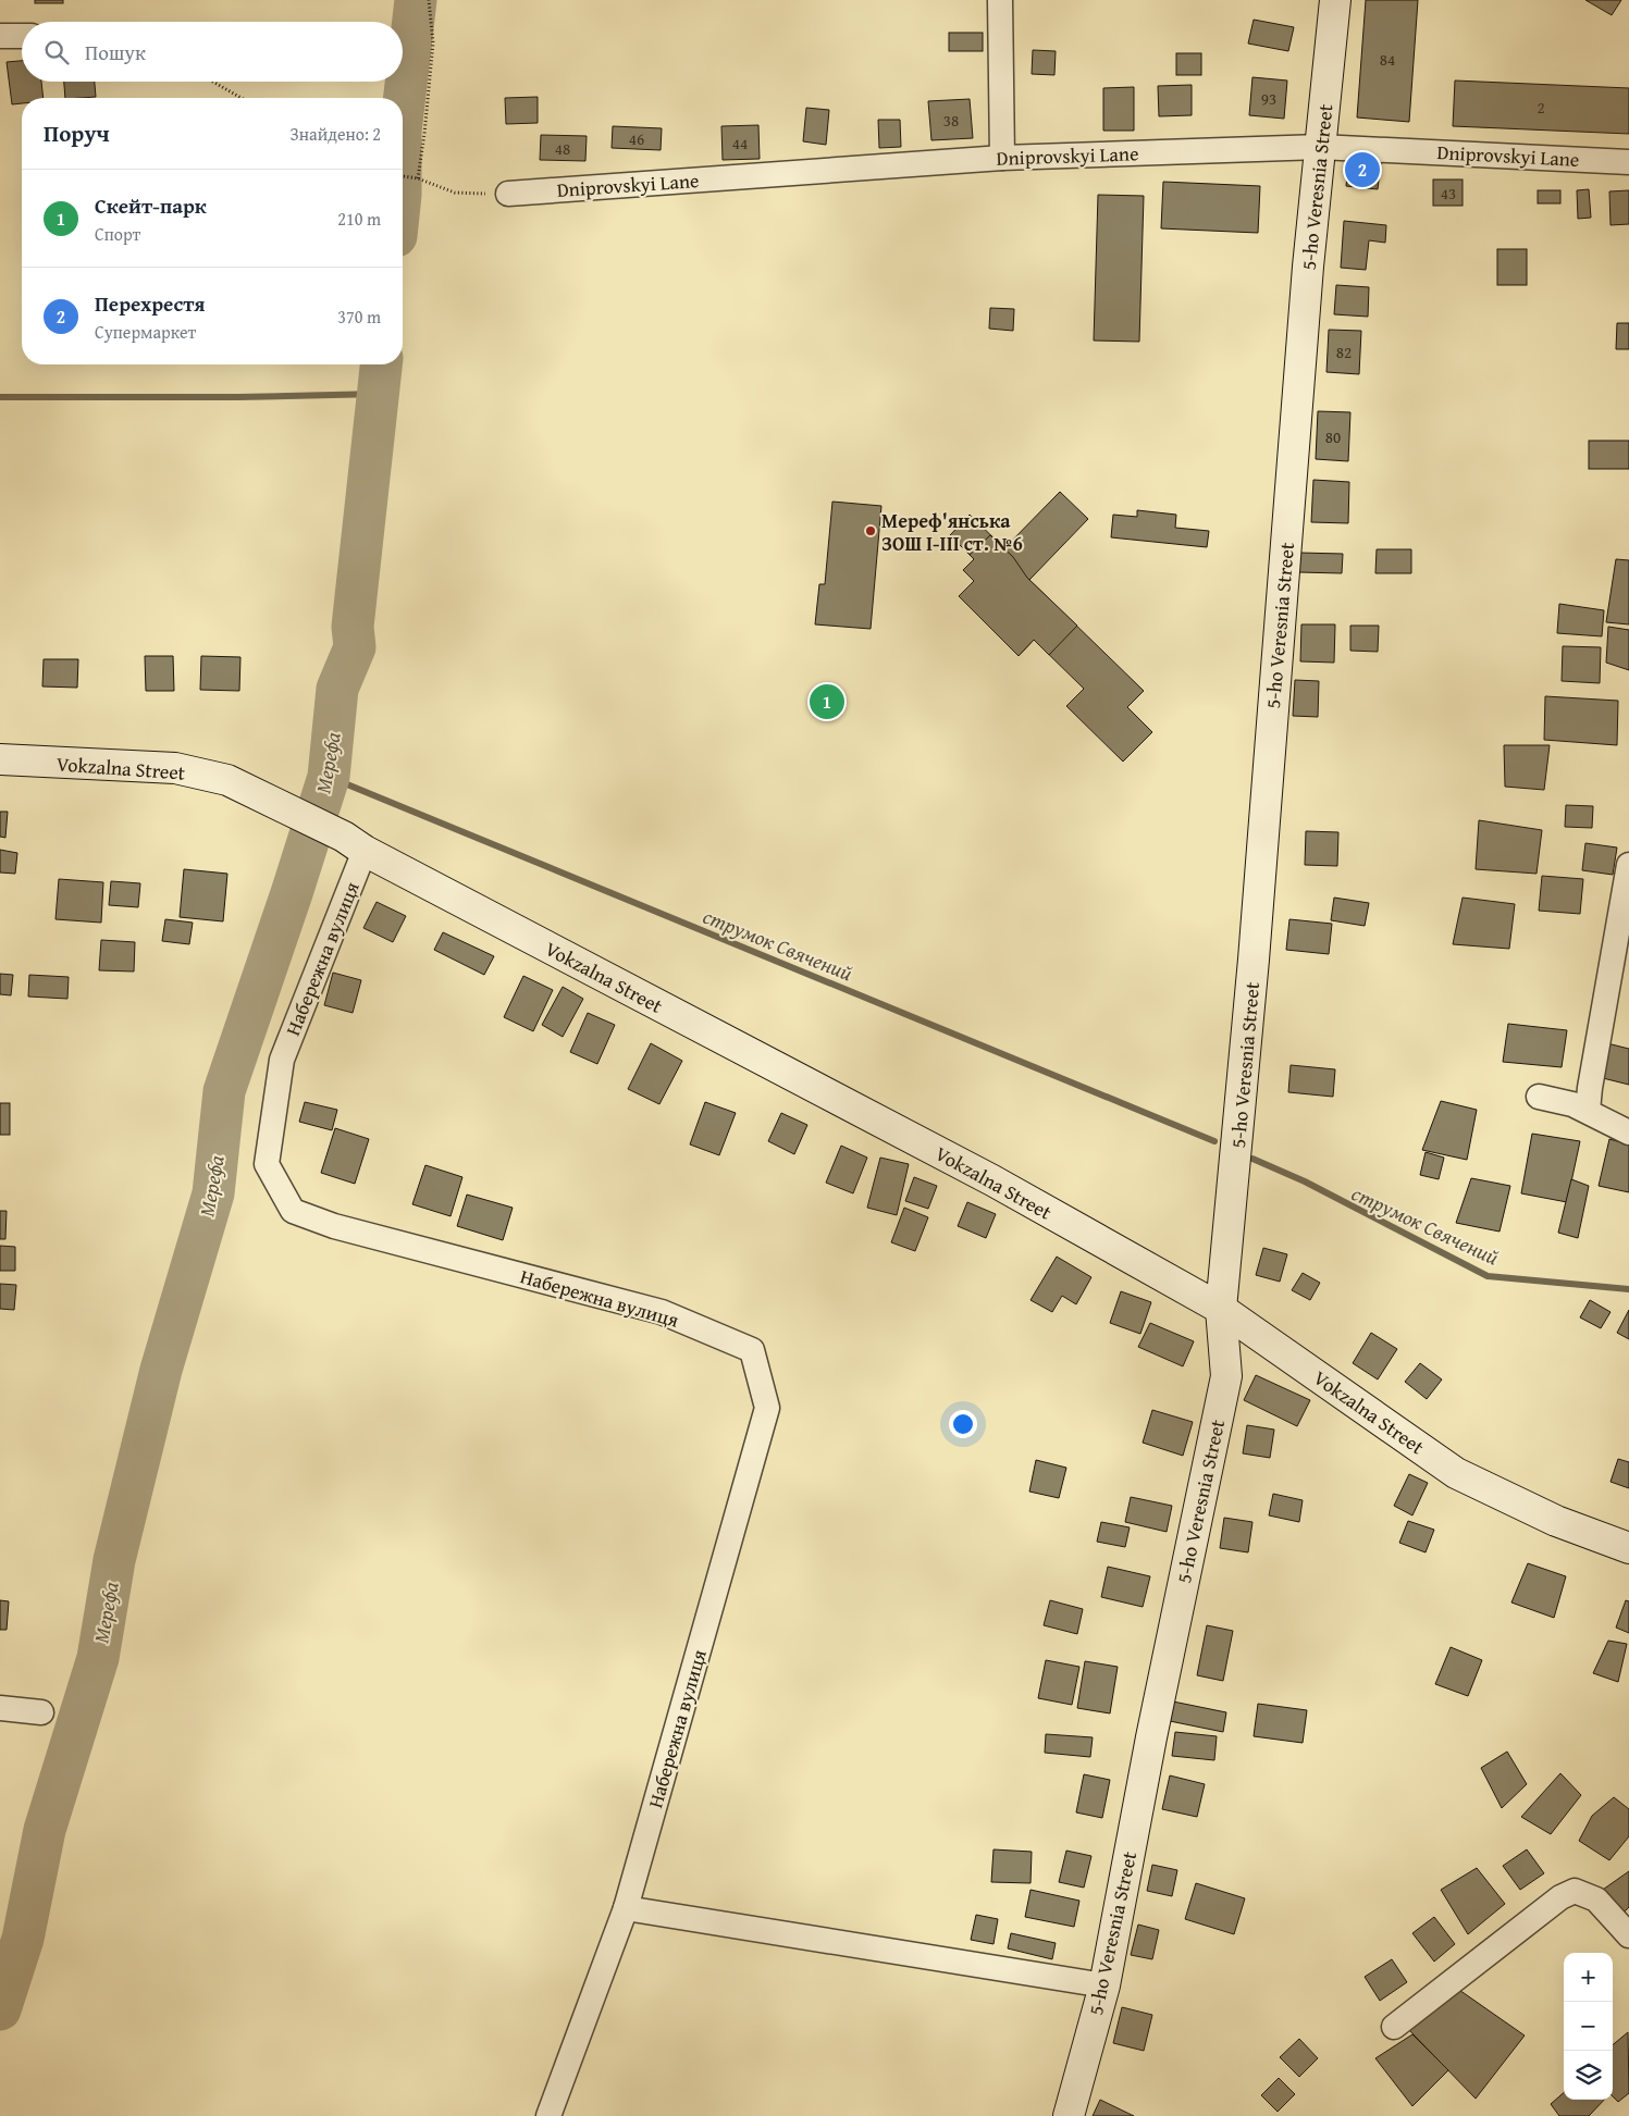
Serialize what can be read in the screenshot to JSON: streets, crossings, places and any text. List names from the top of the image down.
{
  "streets": {
    "street": [
      "Dniprovskyi Lane",
      "5-ho Veresnia Street",
      "Vokzalna Street",
      "Набережна вулиця"
    ]
  },
  "crossings": [
    ["Dniprovskyi Lane", "5-ho Veresnia Street"],
    ["5-ho Veresnia Street", "Vokzalna Street"],
    ["Vokzalna Street", "Набережна вулиця"]
  ],
  "water": ["Мерефа", "струмок Свячений"],
  "places": ["Мереф'янська ЗОШ І-ІІІ ст. №6"],
  "house_numbers": [
    "84",
    "93",
    "2",
    "38",
    "46",
    "44",
    "48",
    "43",
    "82",
    "80"
  ],
  "page": {
    "search": "Пошук",
    "heading": ["Поруч", "Знайдено: 2"],
    "pins": ["2", "1"],
    "list": [
      {
        "mark": "1",
        "name": "Скейт-парк",
        "note": "Спорт",
        "value": "210 m"
      },
      {
        "mark": "2",
        "name": "Перехрестя",
        "note": "Супермаркет",
        "value": "370 m"
      }
    ],
    "map_buttons": ["+", "−"]
  }
}
